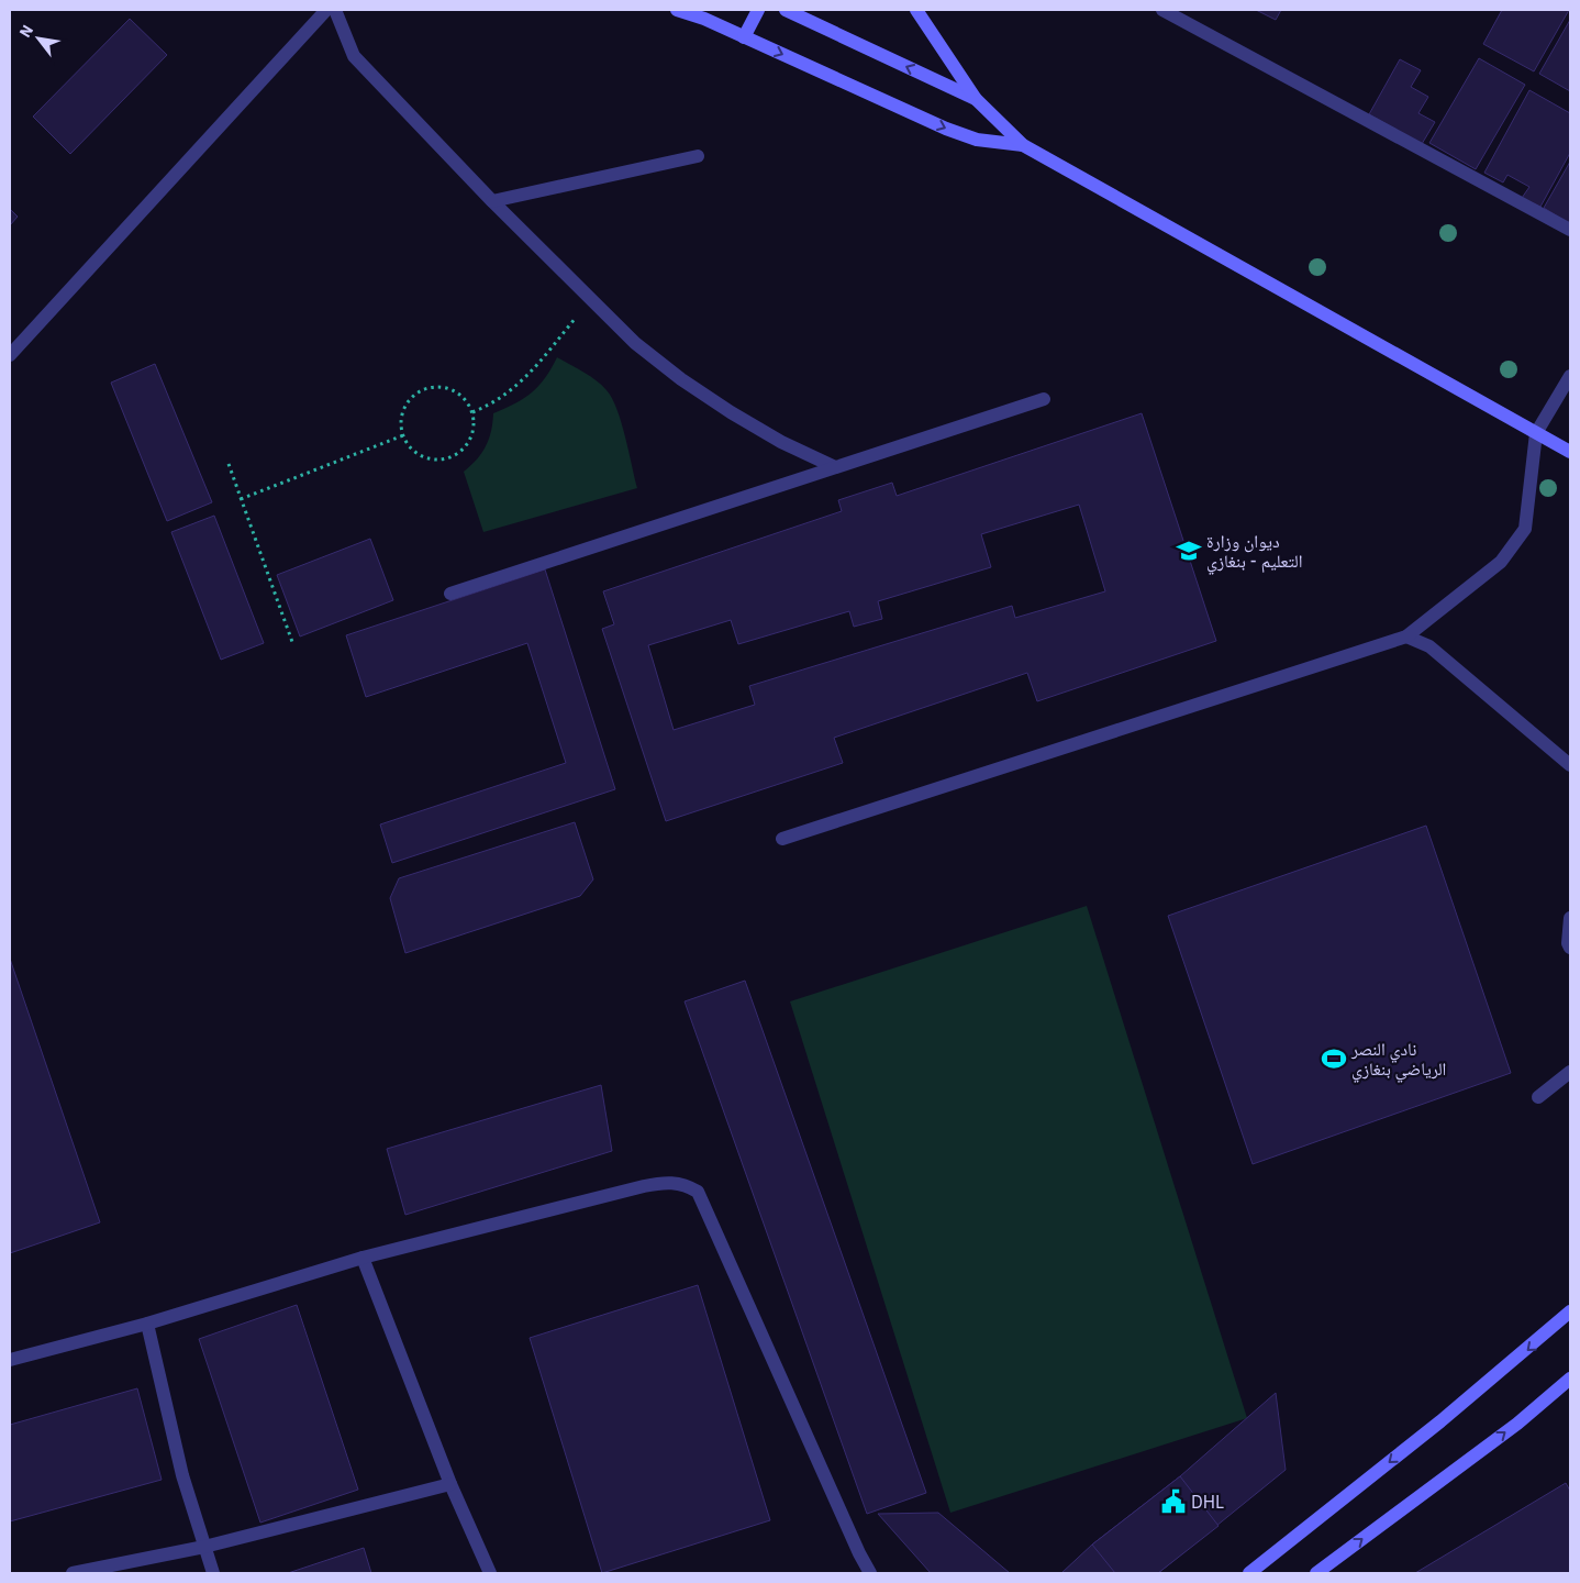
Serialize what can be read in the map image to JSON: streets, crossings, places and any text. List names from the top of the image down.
{
  "places": {
    "school or university": ["ديوان وزارة التعليم - بنغازي"],
    "sports": ["نادي النصر الرياضي بنغازي"],
    "public building": ["DHL"]
  },
  "north": "top left"
}
